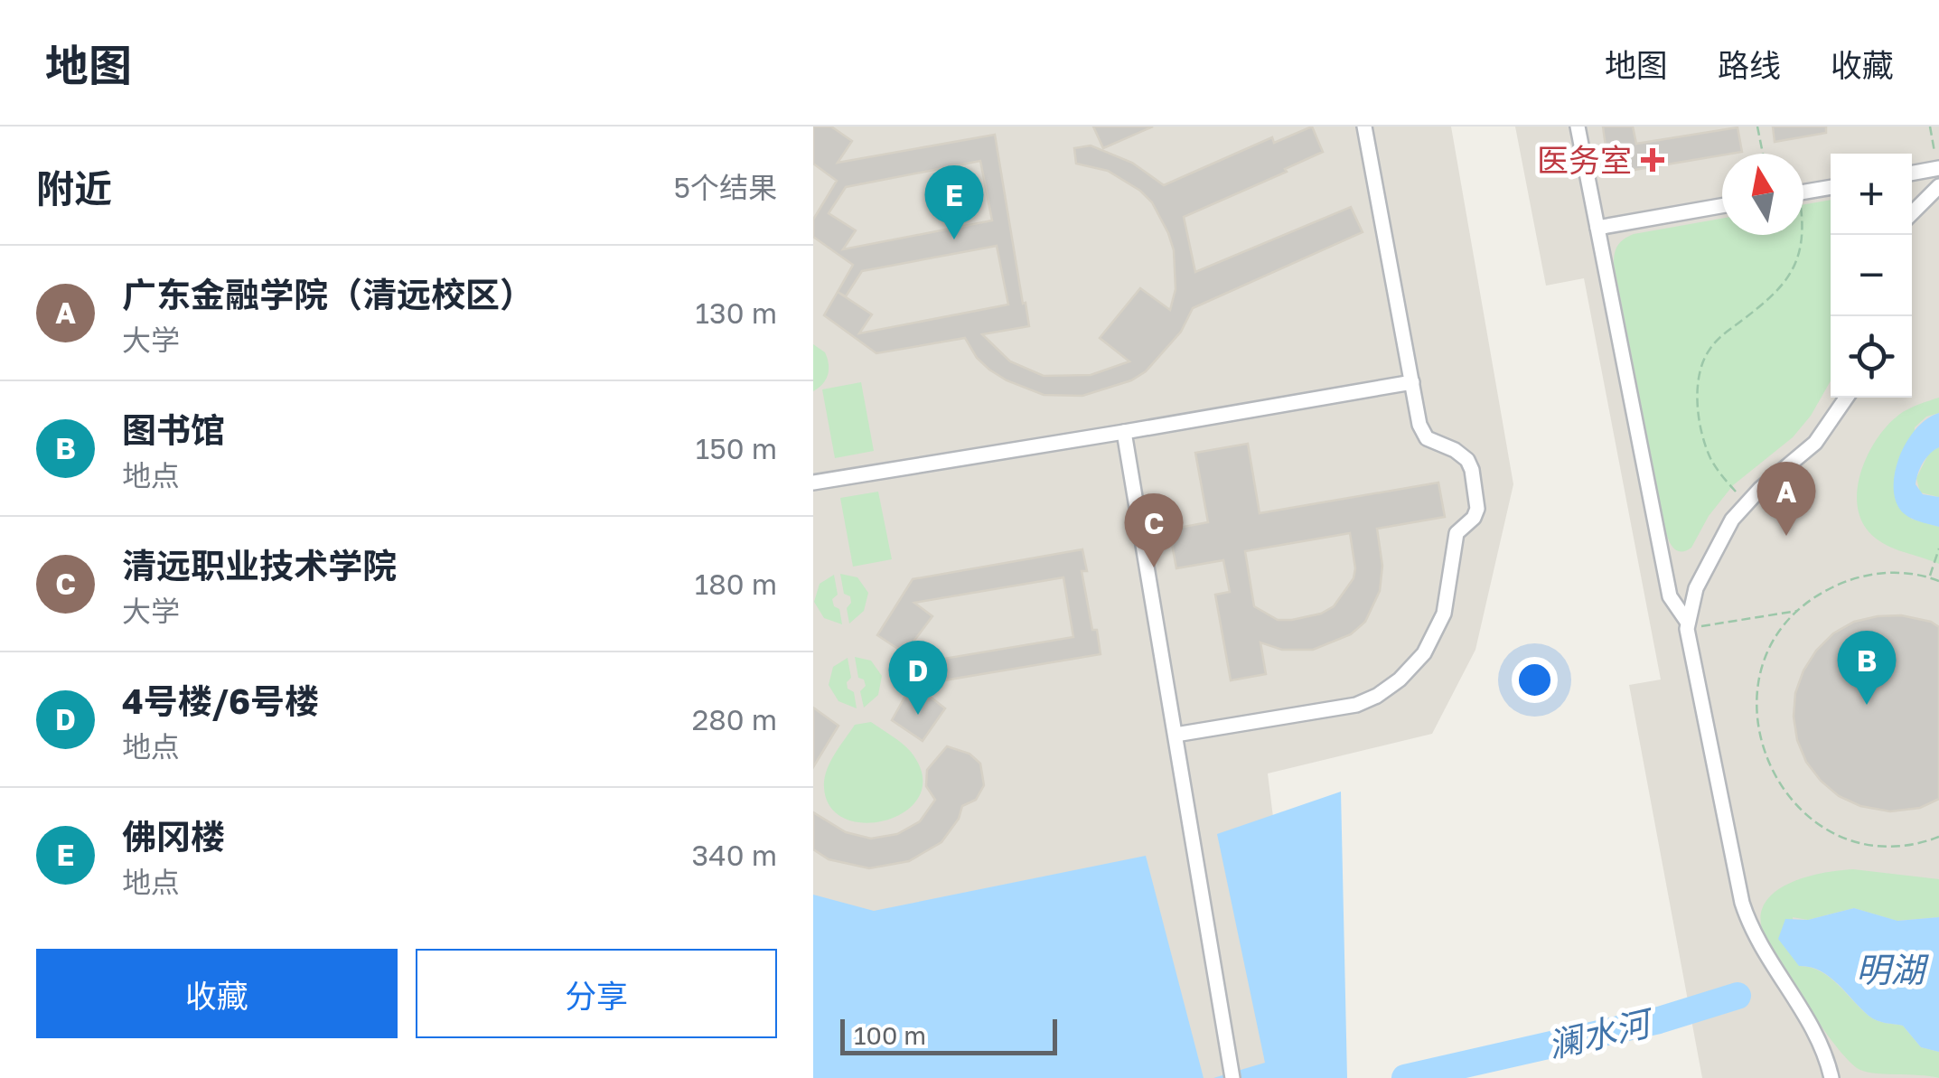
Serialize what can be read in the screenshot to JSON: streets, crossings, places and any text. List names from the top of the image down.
{
  "water": ["明湖", "澜水河"],
  "places": {
    "health": ["医务室"]
  },
  "scale_bar": "100 m",
  "north": "top",
  "page": {
    "header": "地图",
    "nav": ["地图", "路线", "收藏"],
    "heading": ["附近", "5个结果"],
    "map_buttons": ["+", "−"],
    "pins": [
      "E",
      "A",
      "C",
      "B",
      "D"
    ],
    "list": [
      {
        "mark": "A",
        "name": "广东金融学院（清远校区）",
        "note": "大学",
        "value": "130 m"
      },
      {
        "mark": "B",
        "name": "图书馆",
        "note": "地点",
        "value": "150 m"
      },
      {
        "mark": "C",
        "name": "清远职业技术学院",
        "note": "大学",
        "value": "180 m"
      },
      {
        "mark": "D",
        "name": "4号楼/6号楼",
        "note": "地点",
        "value": "280 m"
      },
      {
        "mark": "E",
        "name": "佛冈楼",
        "note": "地点",
        "value": "340 m"
      }
    ],
    "buttons": ["收藏", "分享"],
    "scale": "100 m"
  }
}
